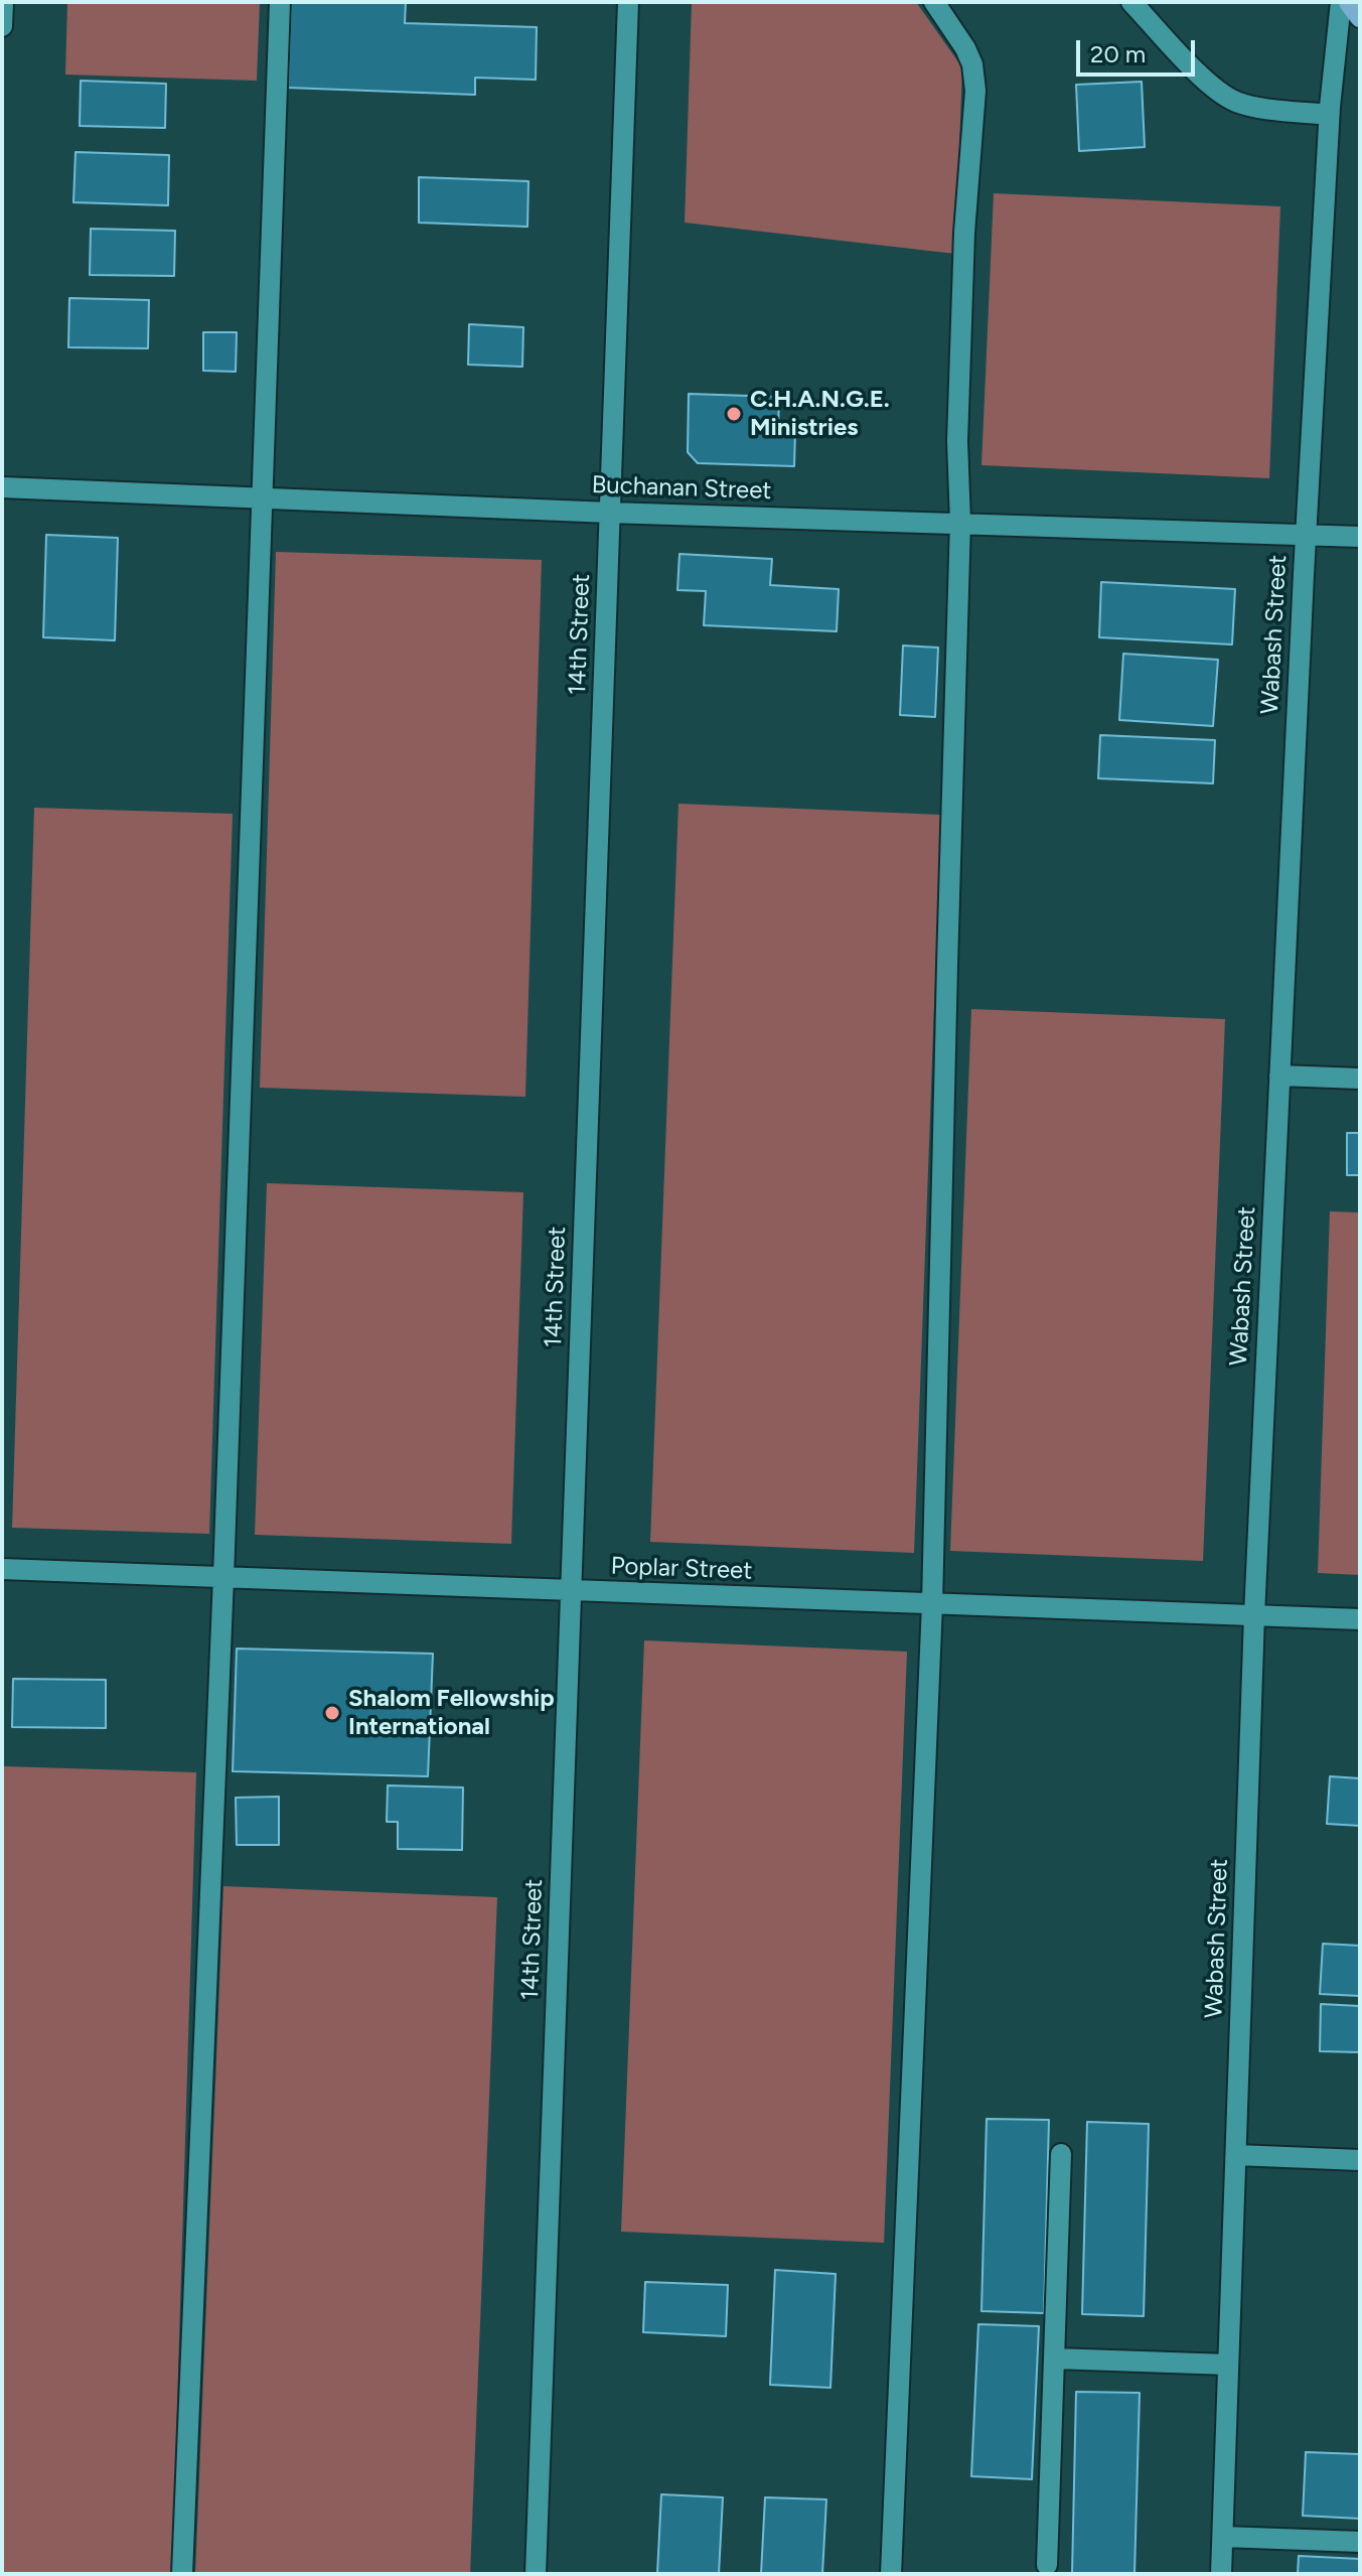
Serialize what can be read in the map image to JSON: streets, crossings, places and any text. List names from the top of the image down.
{
  "streets": {
    "street": [
      "Buchanan Street",
      "14th Street",
      "Wabash Street",
      "Poplar Street"
    ]
  },
  "crossings": [
    ["Buchanan Street", "14th Street"],
    ["Buchanan Street", "Wabash Street"],
    ["14th Street", "Poplar Street"],
    ["Wabash Street", "Poplar Street"]
  ],
  "places": ["C.H.A.N.G.E. Ministries", "Shalom Fellowship International"],
  "scale_bar": "20 m"
}
